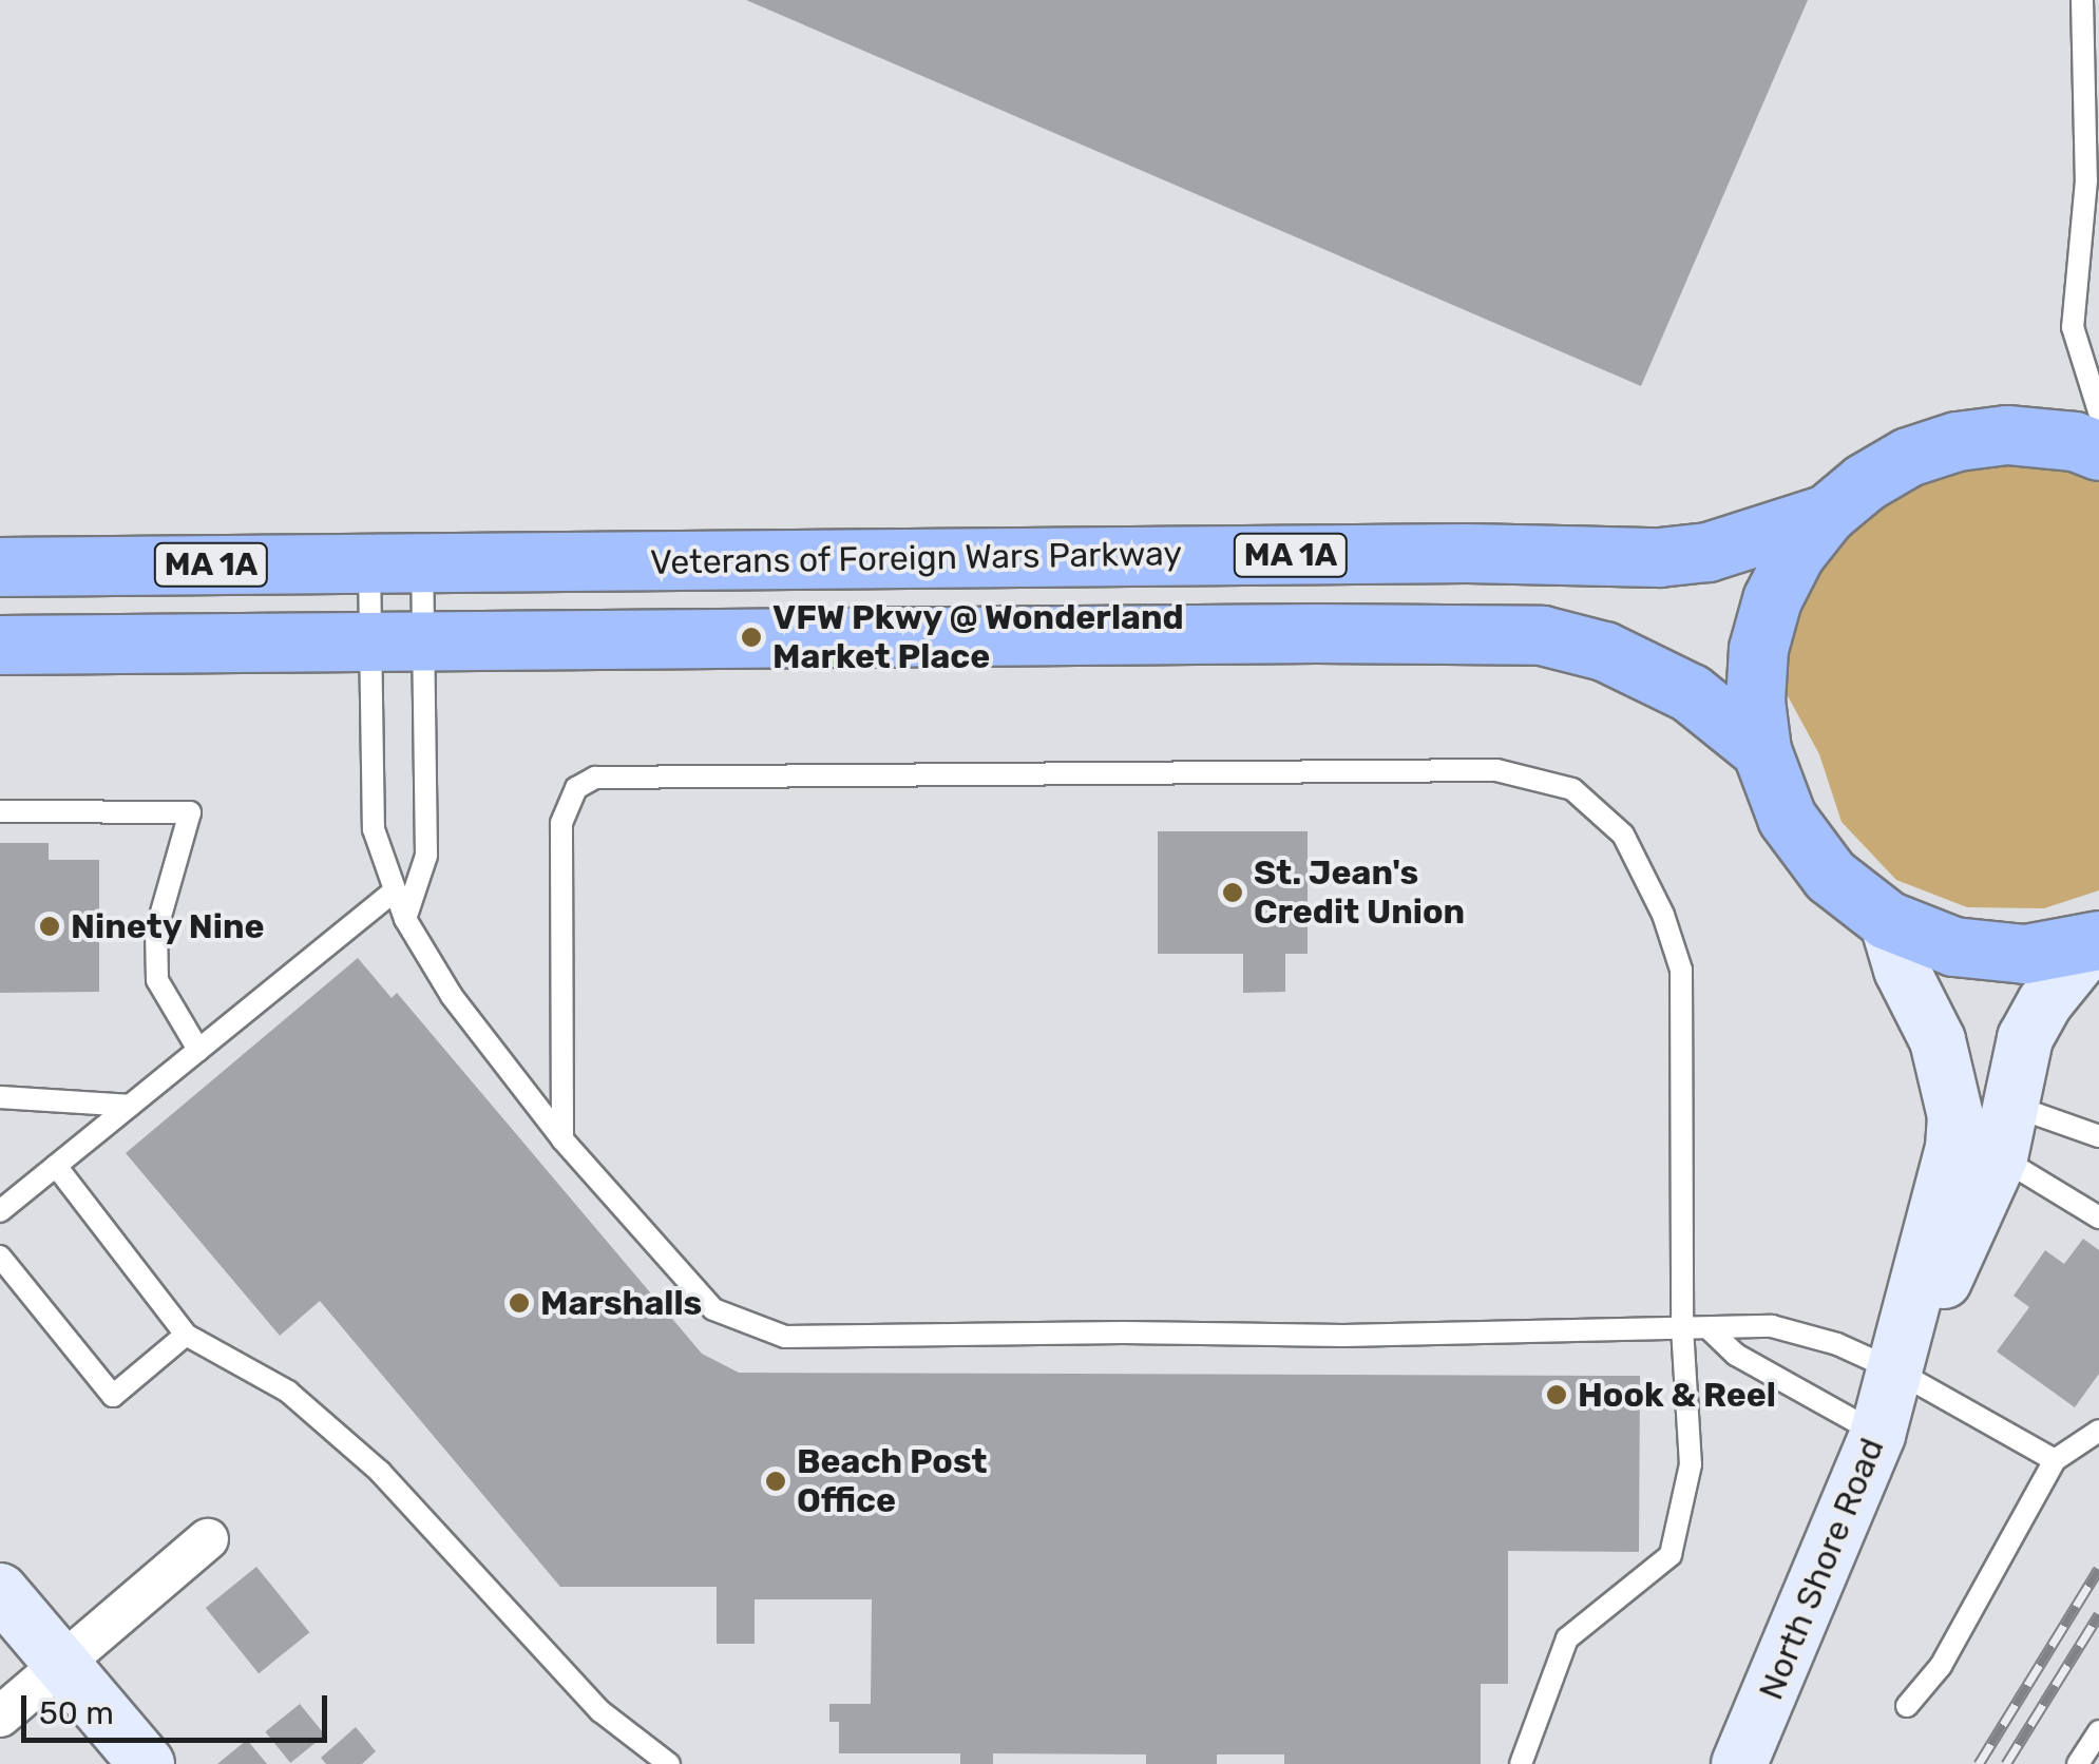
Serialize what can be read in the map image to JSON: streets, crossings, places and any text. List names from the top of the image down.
{
  "streets": {
    "highway": ["MA 1A", "Veterans of Foreign Wars Parkway"],
    "main road": ["North Shore Road"]
  },
  "crossings": [
    ["MA 1A", "Veterans of Foreign Wars Parkway"]
  ],
  "places": [
    "VFW Pkwy @ Wonderland Market Place",
    "St. Jean's Credit Union",
    "Ninety Nine",
    "Marshalls",
    "Hook & Reel",
    "Beach Post Office"
  ],
  "scale_bar": "50 m"
}
